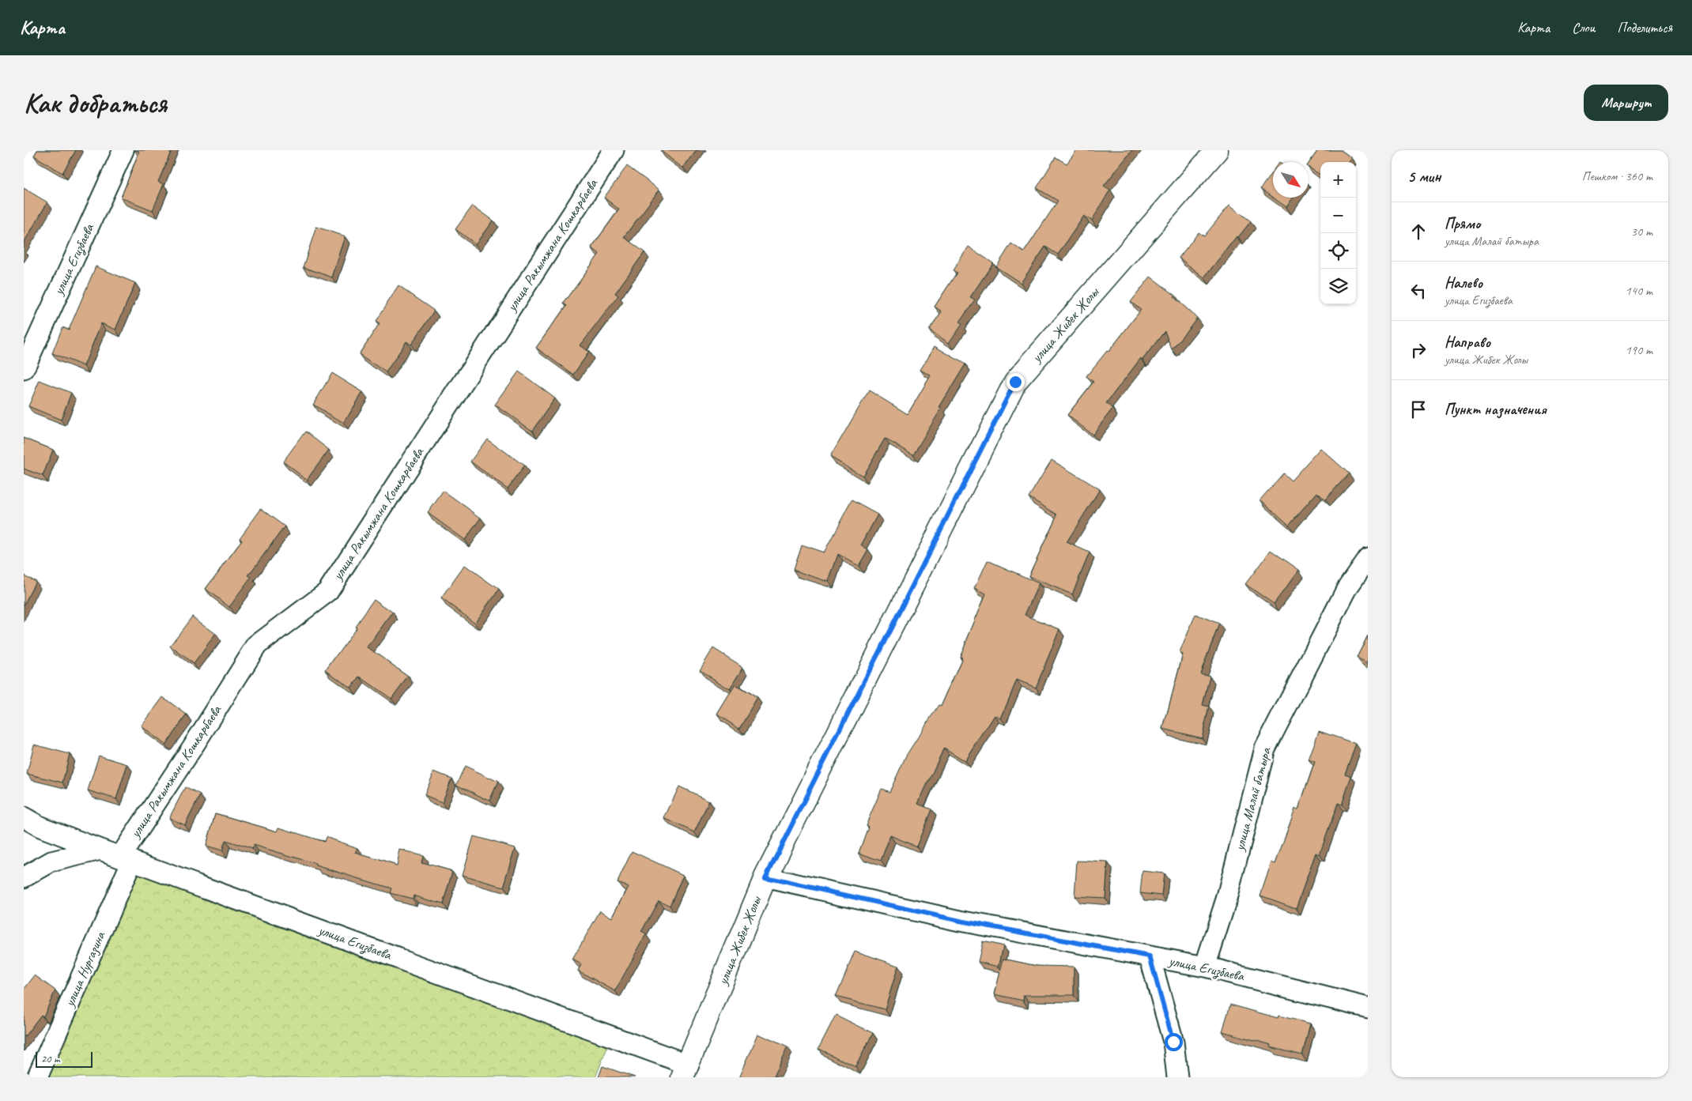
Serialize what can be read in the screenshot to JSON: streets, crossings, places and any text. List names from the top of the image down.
{
  "streets": {
    "main road": ["улица Жибек Жолы"],
    "street": [
      "улица Ракымжана Кошкарбаева",
      "улица Егизбаева",
      "улица Малай батыра",
      "улица Нургазина"
    ]
  },
  "crossings": [
    ["улица Ракымжана Кошкарбаева", "улица Егизбаева"],
    ["улица Ракымжана Кошкарбаева", "улица Нургазина"],
    ["улица Егизбаева", "улица Жибек Жолы"],
    ["улица Егизбаева", "улица Малай батыра"],
    ["улица Егизбаева", "улица Нургазина"]
  ],
  "scale_bar": "20 m",
  "north": "bottom right",
  "page": {
    "header": "Карта",
    "nav": ["Карта", "Слои", "Поделиться"],
    "buttons": "Маршрут",
    "title": "Как добраться",
    "heading": ["5 мин", "Пешком · 360 m"],
    "map_buttons": ["+", "−"],
    "list": [
      ["Прямо", "улица Малай батыра", "30 m"],
      ["Налево", "улица Егизбаева", "140 m"],
      ["Направо", "улица Жибек Жолы", "190 m"],
      "Пункт назначения"
    ],
    "scale": "20 m"
  }
}
